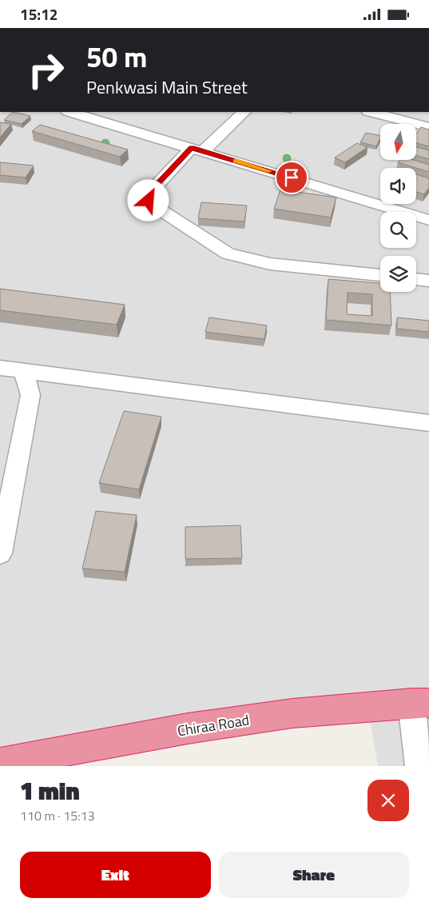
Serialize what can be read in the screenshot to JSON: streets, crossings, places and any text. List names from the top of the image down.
{
  "streets": {
    "highway": ["Chiraa Road"]
  },
  "north": "bottom",
  "page": {
    "status": "15:12",
    "turn": ["50 m", "Penkwasi Main Street"],
    "heading": ["1 min", "110 m · 15:13"],
    "buttons": ["Exit", "Share"]
  }
}
